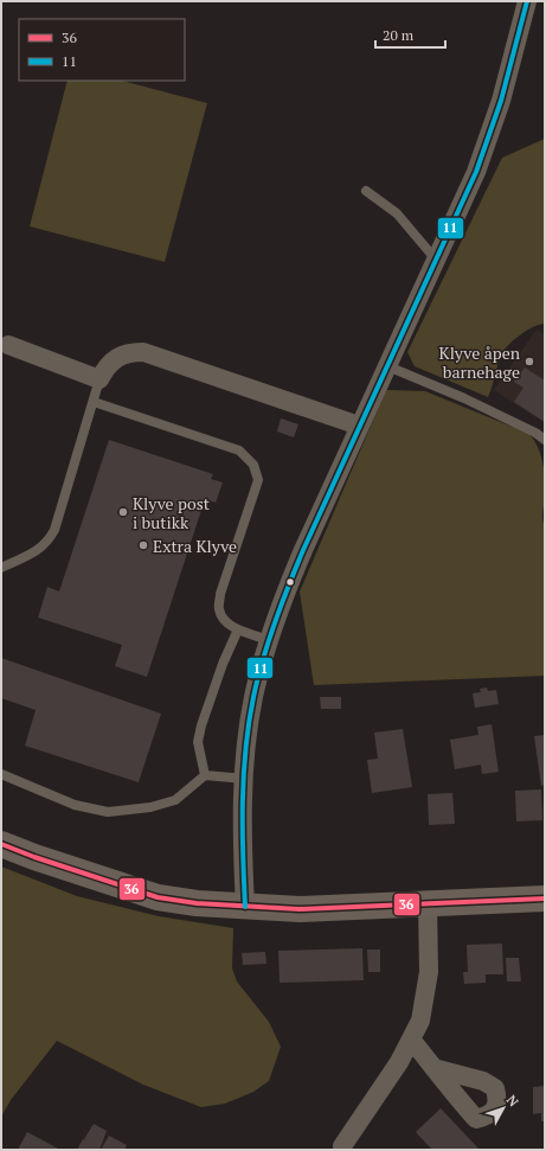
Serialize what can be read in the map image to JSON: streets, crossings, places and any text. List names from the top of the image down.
{
  "places": ["Klyve åpen barnehage", "Klyve post i butikk", "Extra Klyve"],
  "lines": ["transit line 11", "transit line 36"],
  "legend": ["36", "11"],
  "scale_bar": "20 m",
  "north": "top right"
}
